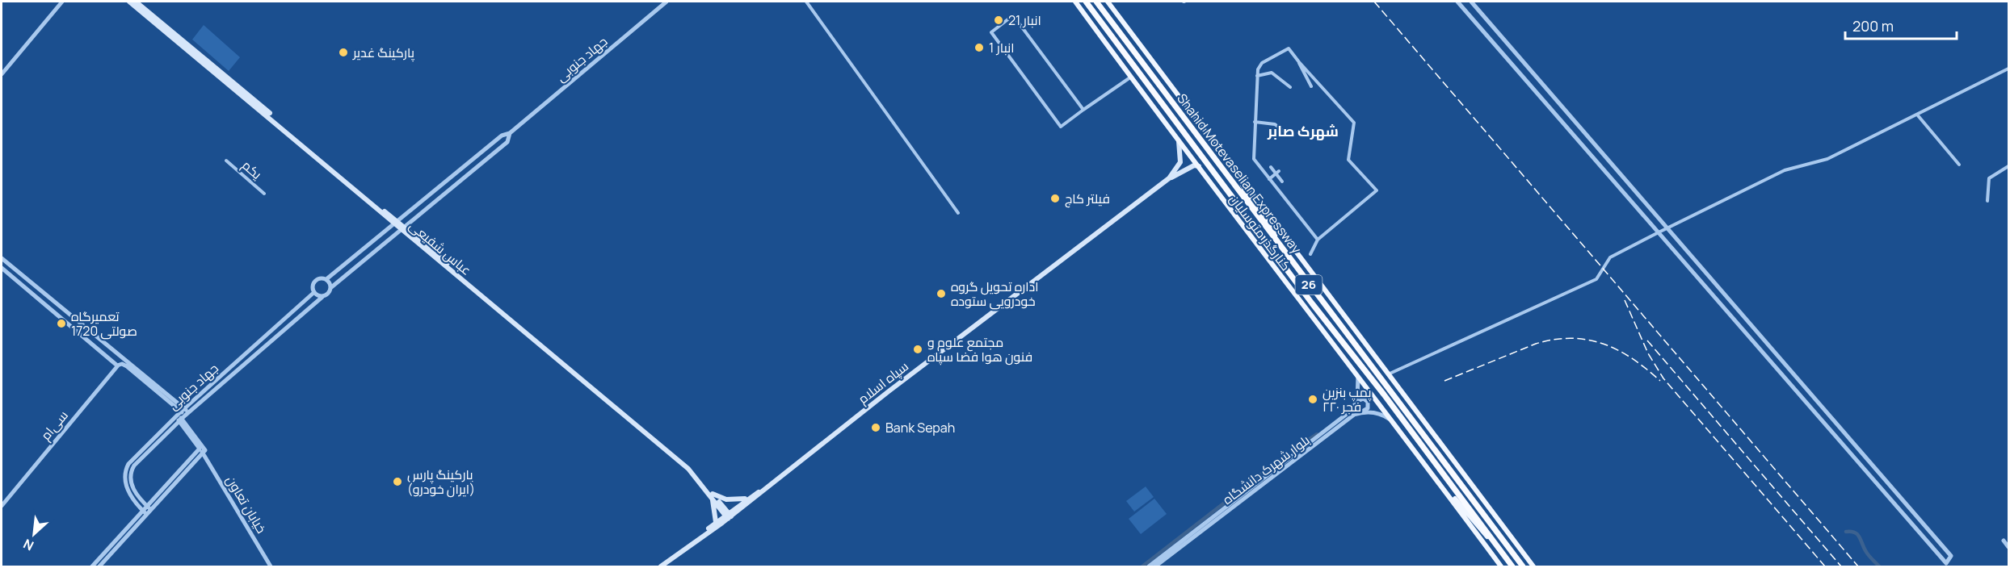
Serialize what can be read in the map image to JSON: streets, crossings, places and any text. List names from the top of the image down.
{
  "streets": {
    "highway": ["Shahid Motevaselian Expressway", "26"],
    "main road": ["کنارگذر متوسلیان", "عباس شفیعی", "سپاه اسلام"],
    "street": [
      "جهاد جنوبی",
      "یکم",
      "سی‌ام",
      "بلوار شهرک دانشگاه",
      "خیابان تعاون"
    ]
  },
  "crossings": [
    ["جهاد جنوبی", "عباس شفیعی"],
    ["جهاد جنوبی", "خیابان تعاون"],
    ["کنارگذر متوسلیان", "سپاه اسلام"],
    ["عباس شفیعی", "سپاه اسلام"]
  ],
  "districts": ["شهرک صابر"],
  "places": [
    "انبار 21",
    "انبار 1",
    "پارکینگ غدیر",
    "فیلتر کاج",
    "اداره تحویل گروه خودرویی ستوده",
    "تعمیرگاه 1720 صولتی",
    "مجتمع علوم و فنون هوا فضا سپاه",
    "پمپ بنزین ۲۲۰ فجر",
    "Bank Sepah",
    "پارکینگ پارس (ایران خودرو)"
  ],
  "scale_bar": "200 m",
  "north": "bottom left"
}
